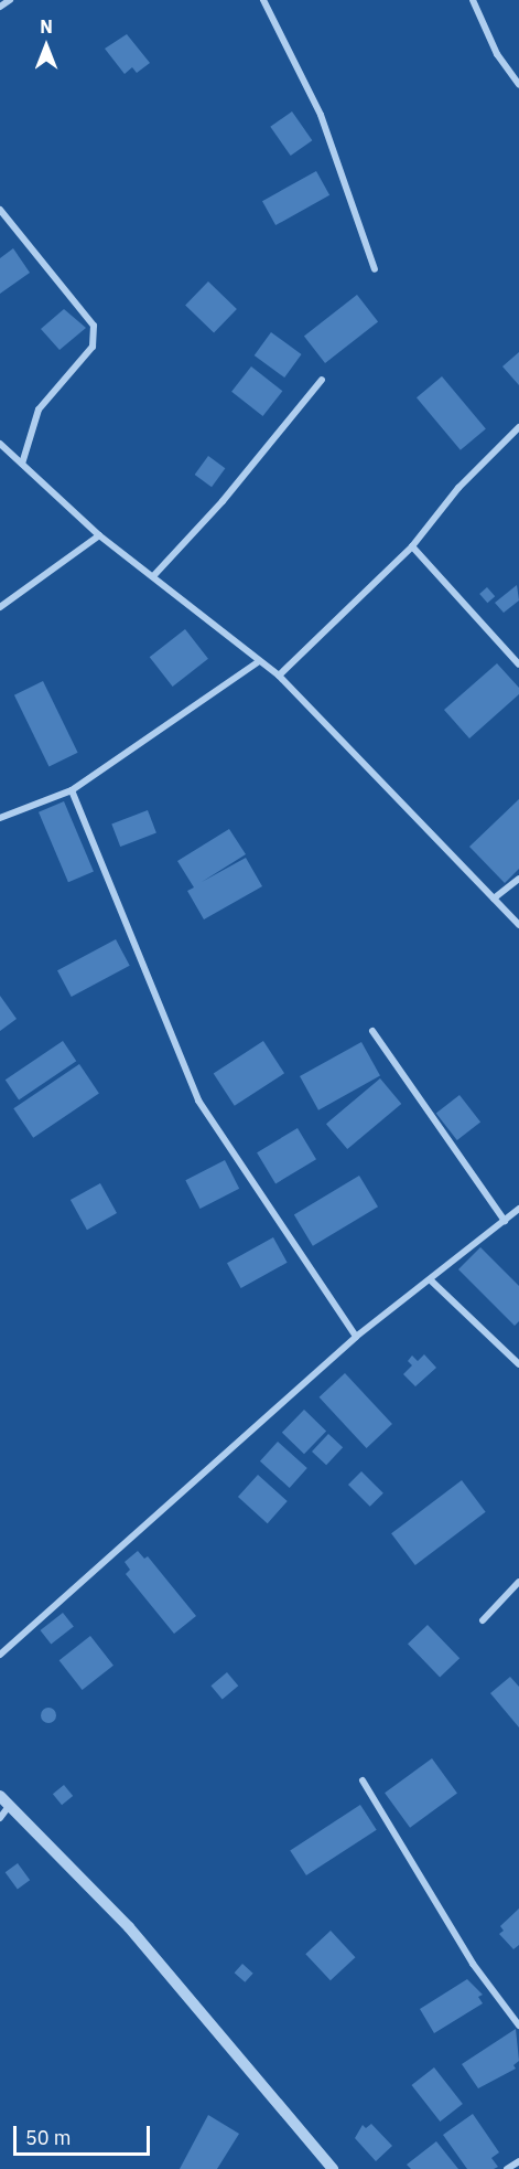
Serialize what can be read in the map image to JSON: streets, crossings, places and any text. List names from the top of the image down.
{
  "scale_bar": "50 m",
  "north": "top"
}
